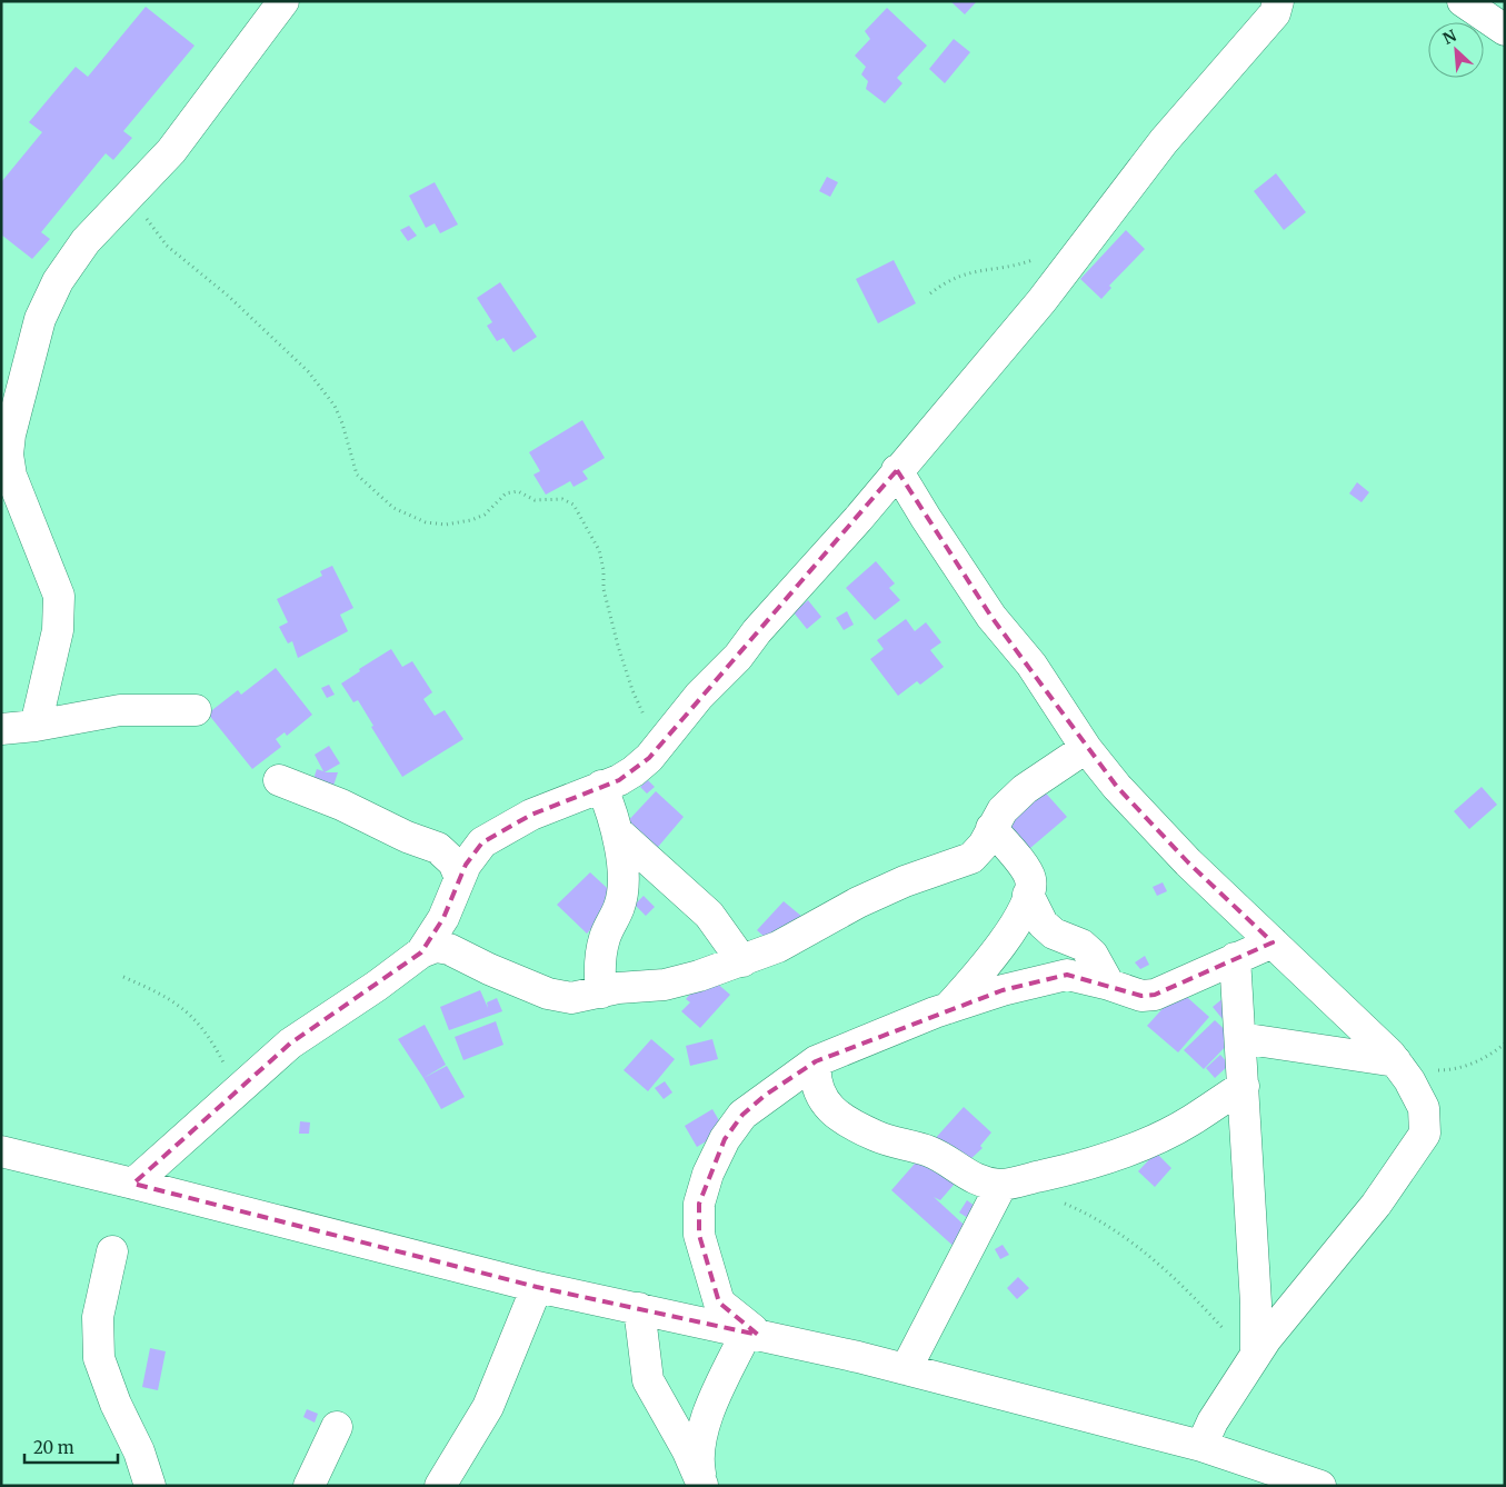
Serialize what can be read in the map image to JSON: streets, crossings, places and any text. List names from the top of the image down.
{
  "scale_bar": "20 m",
  "north": "top left"
}
